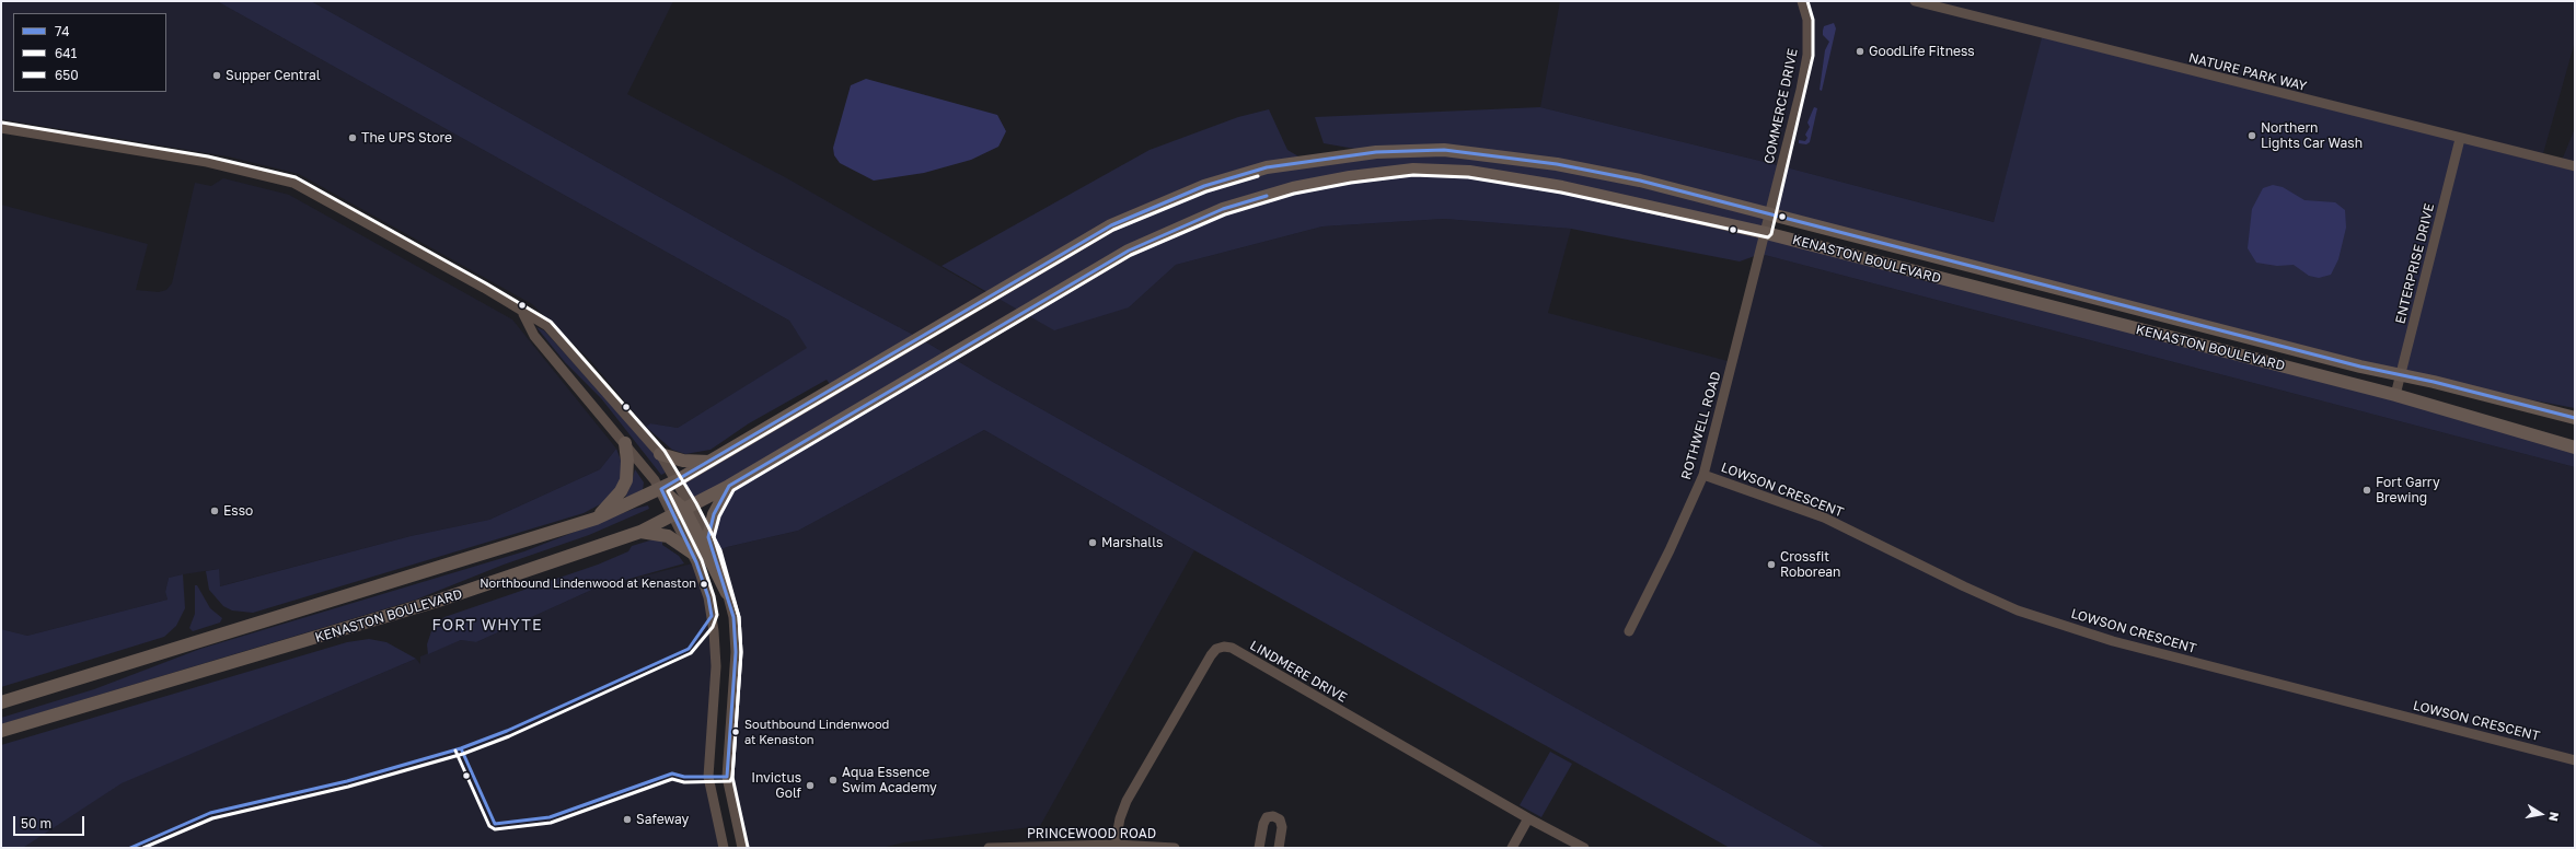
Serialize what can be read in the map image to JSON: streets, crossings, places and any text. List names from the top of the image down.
{
  "streets": {
    "main road": ["KENASTON BOULEVARD"],
    "street": [
      "NATURE PARK WAY",
      "COMMERCE DRIVE",
      "ENTERPRISE DRIVE",
      "ROTHWELL ROAD",
      "LOWSON CRESCENT",
      "LINDMERE DRIVE",
      "PRINCEWOOD ROAD"
    ]
  },
  "crossings": [
    ["NATURE PARK WAY", "ENTERPRISE DRIVE"],
    ["COMMERCE DRIVE", "KENASTON BOULEVARD"],
    ["COMMERCE DRIVE", "ROTHWELL ROAD"],
    ["KENASTON BOULEVARD", "ENTERPRISE DRIVE"],
    ["KENASTON BOULEVARD", "ROTHWELL ROAD"],
    ["ROTHWELL ROAD", "LOWSON CRESCENT"],
    ["LINDMERE DRIVE", "PRINCEWOOD ROAD"]
  ],
  "districts": ["FORT WHYTE"],
  "places": [
    "GoodLife Fitness",
    "Supper Central",
    "Northern Lights Car Wash",
    "The UPS Store",
    "Fort Garry Brewing",
    "Esso",
    "Marshalls",
    "Crossfit Roborean",
    "Northbound Lindenwood at Kenaston",
    "Southbound Lindenwood at Kenaston",
    "Aqua Essence Swim Academy",
    "Invictus Golf",
    "Safeway"
  ],
  "lines": ["transit line 641", "transit line 650", "transit line 74"],
  "legend": ["74", "641", "650"],
  "scale_bar": "50 m",
  "north": "right"
}
